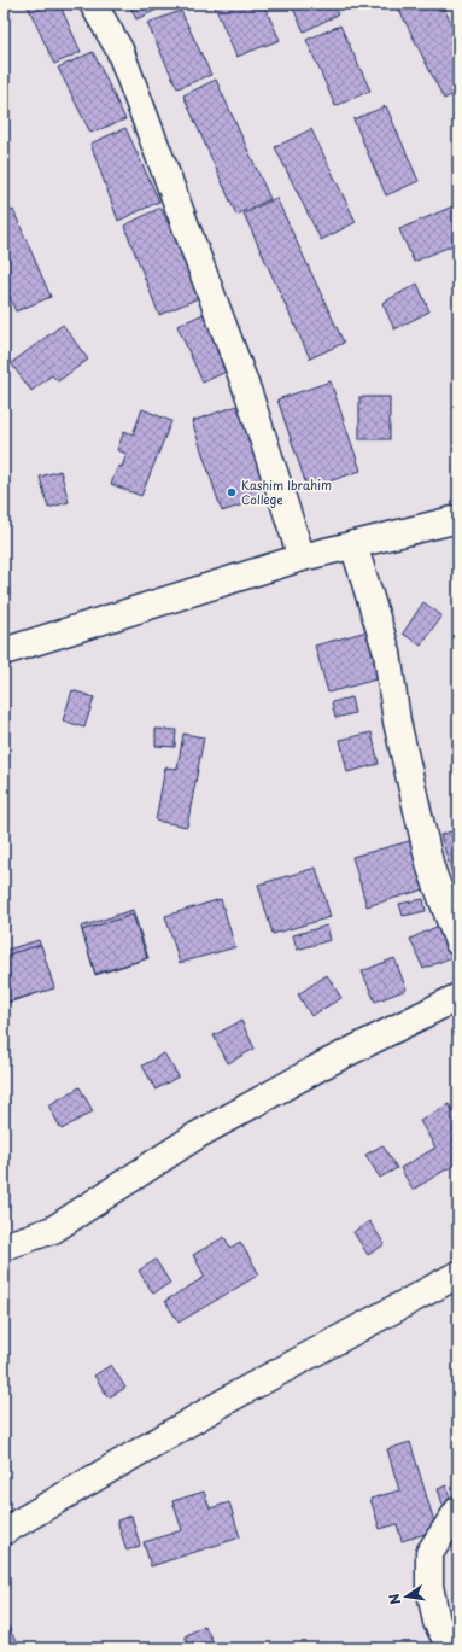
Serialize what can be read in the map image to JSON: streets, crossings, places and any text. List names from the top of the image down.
{
  "places": ["Kashim Ibrahim College"],
  "north": "left"
}
